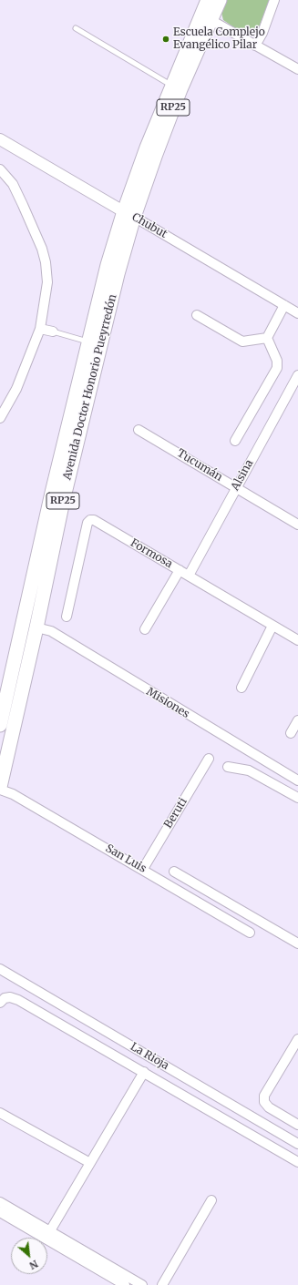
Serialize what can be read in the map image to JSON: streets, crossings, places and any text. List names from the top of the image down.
{
  "streets": {
    "main road": ["RP25", "Avenida Doctor Honorio Pueyrredón"],
    "street": [
      "Chubut",
      "Tucumán",
      "Alsina",
      "Formosa",
      "Misiones",
      "Beruti",
      "San Luis",
      "La Rioja"
    ]
  },
  "crossings": [
    ["Chubut", "Avenida Doctor Honorio Pueyrredón"],
    ["Avenida Doctor Honorio Pueyrredón", "Misiones"],
    ["Tucumán", "Alsina"],
    ["Alsina", "Formosa"],
    ["Beruti", "San Luis"]
  ],
  "places": ["Escuela Complejo Evangélico Pilar"],
  "north": "bottom right"
}
